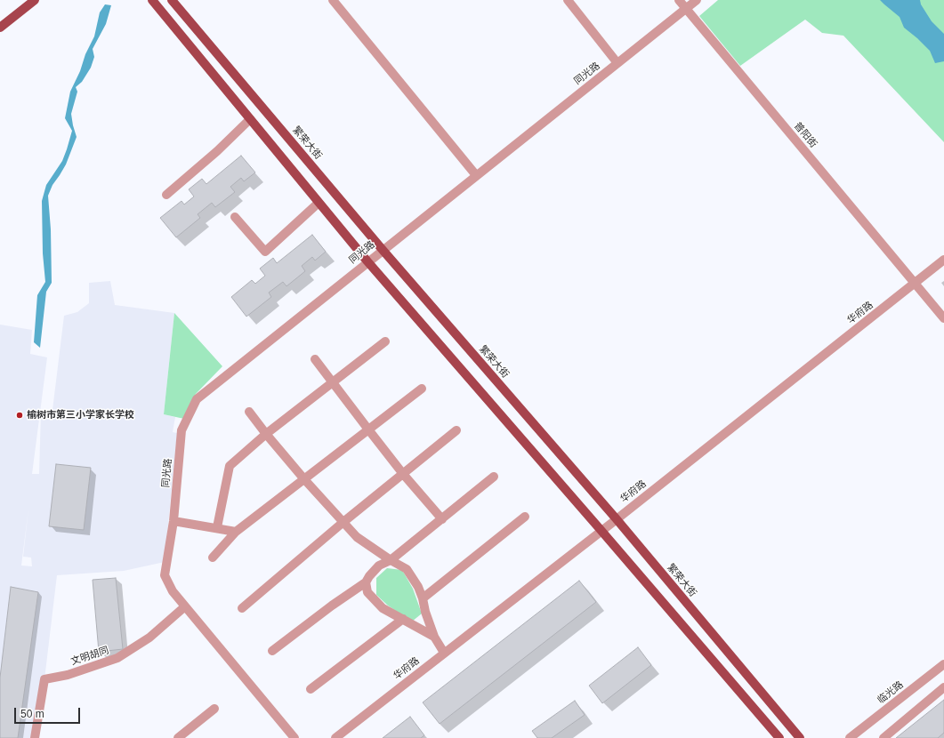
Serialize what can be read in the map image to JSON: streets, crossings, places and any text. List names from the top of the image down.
{
  "streets": {
    "main road": ["繁荣大街"],
    "street": [
      "同光路",
      "普阳街",
      "华府路",
      "文明胡同",
      "临光路"
    ]
  },
  "crossings": [
    ["同光路", "普阳街"],
    ["同光路", "繁荣大街"],
    ["同光路", "文明胡同"],
    ["普阳街", "华府路"],
    ["繁荣大街", "华府路"]
  ],
  "places": ["榆树市第三小学家长学校"],
  "scale_bar": "50 m"
}
